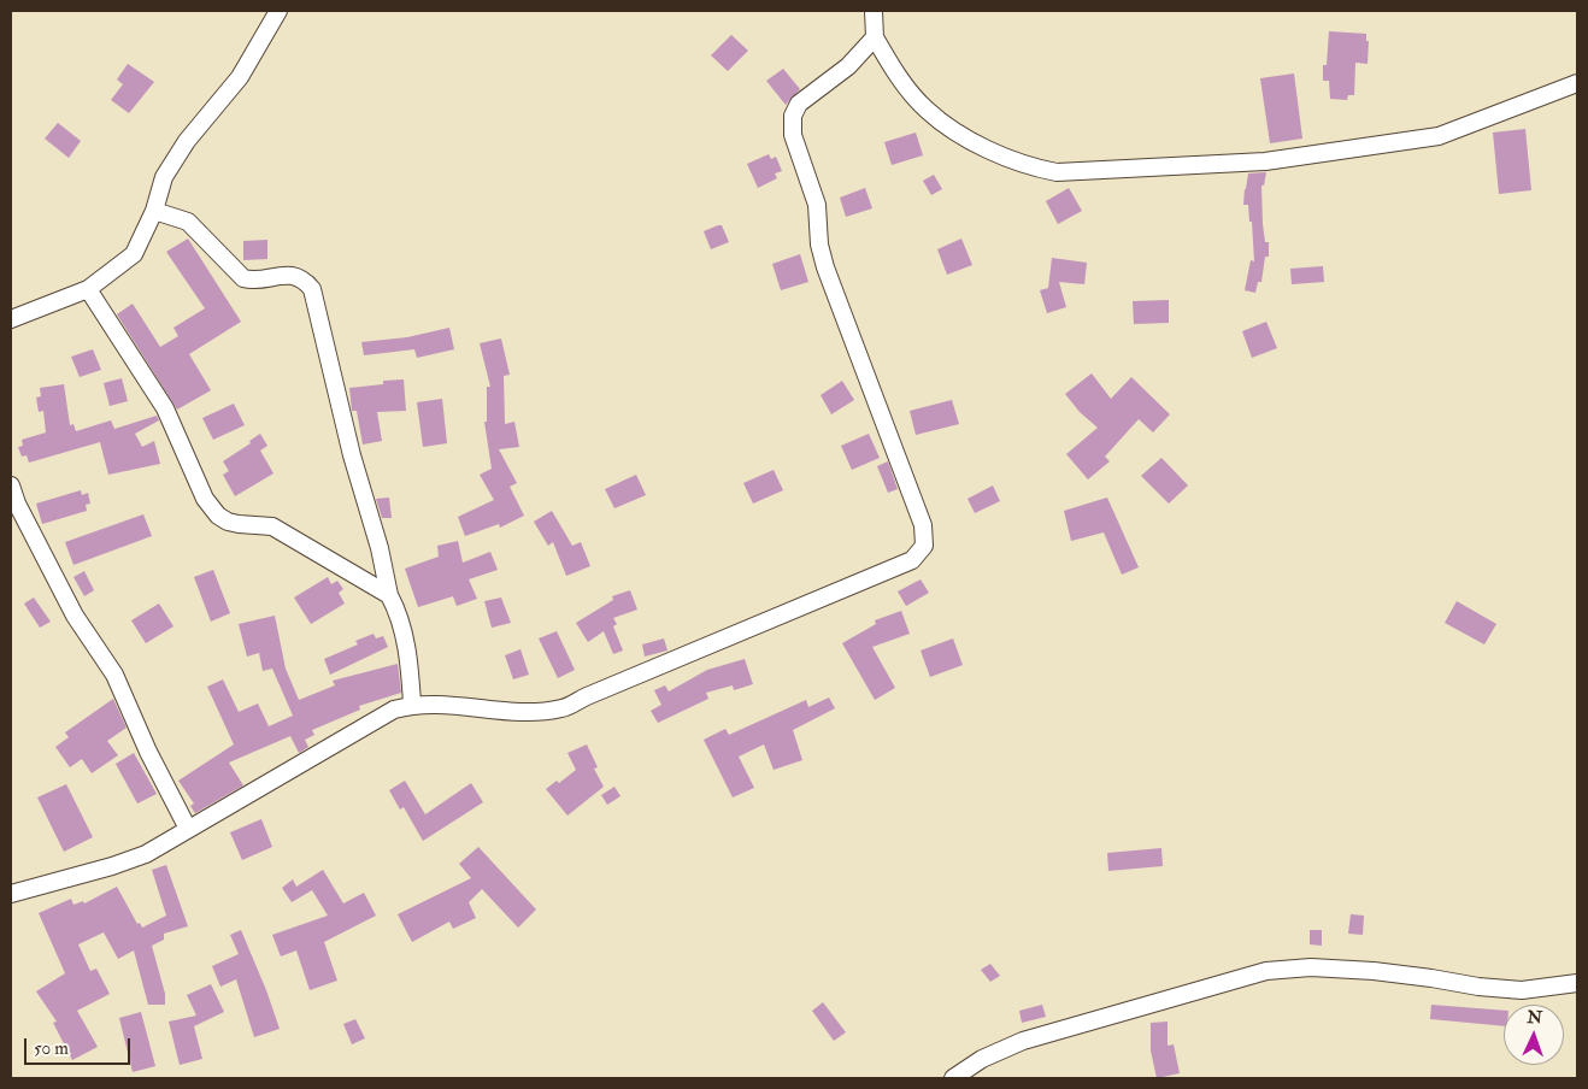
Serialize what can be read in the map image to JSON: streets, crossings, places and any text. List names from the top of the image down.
{
  "scale_bar": "50 m",
  "north": "top"
}
